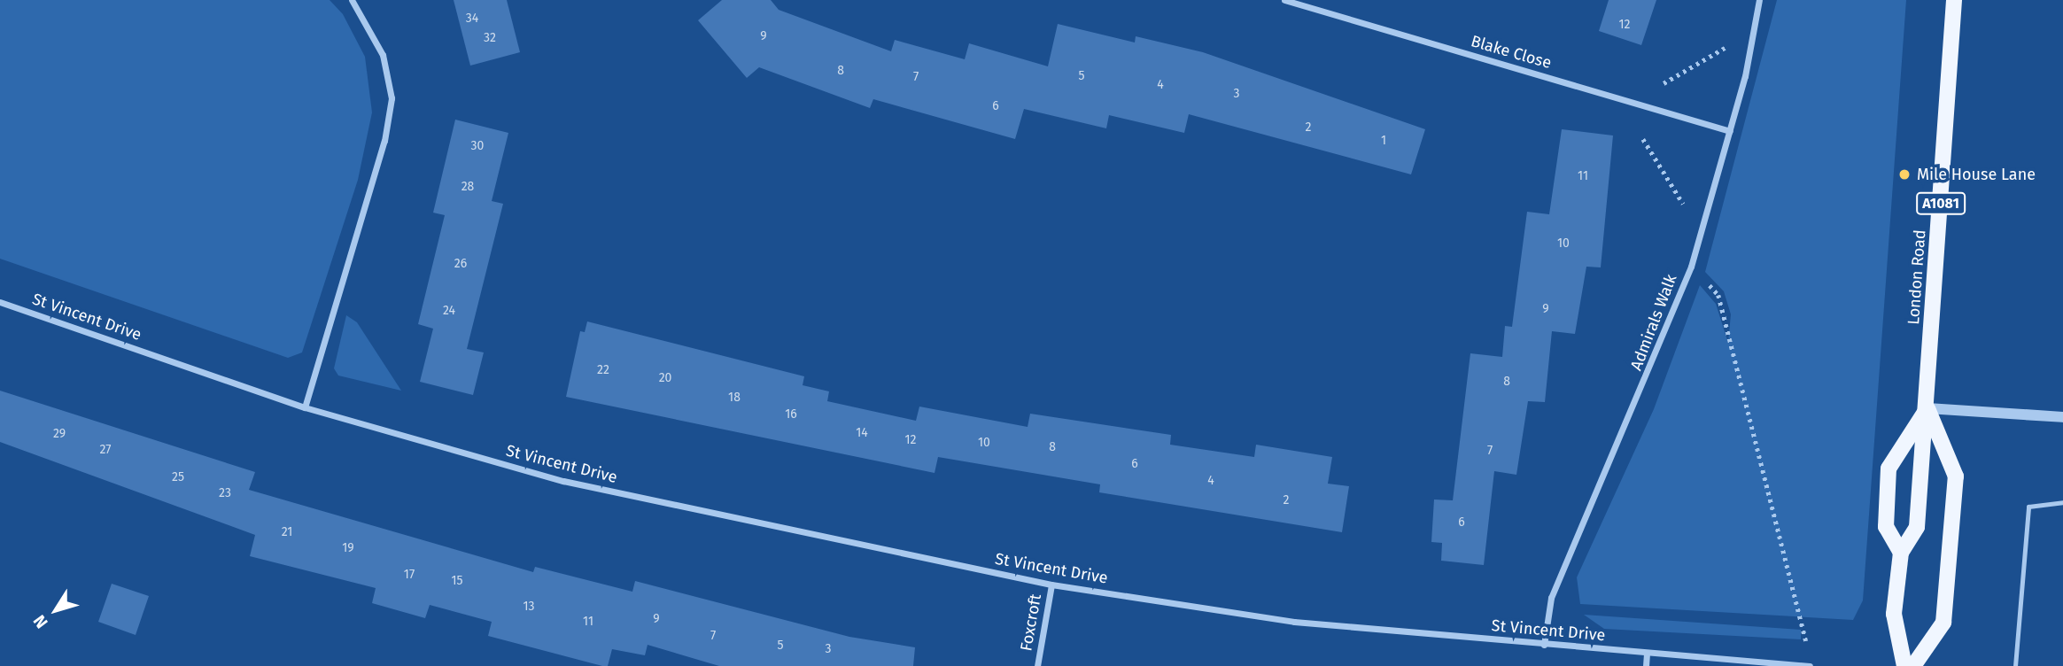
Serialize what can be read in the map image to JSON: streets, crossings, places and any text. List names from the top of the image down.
{
  "streets": {
    "main road": ["A1081", "London Road"],
    "street": [
      "Blake Close",
      "St Vincent Drive",
      "Admirals Walk",
      "Foxcroft"
    ]
  },
  "crossings": [
    ["Blake Close", "Admirals Walk"],
    ["St Vincent Drive", "Admirals Walk"],
    ["St Vincent Drive", "Foxcroft"]
  ],
  "places": ["Mile House Lane"],
  "house_numbers": [
    "34",
    "12",
    "9",
    "32",
    "8",
    "5",
    "7",
    "4",
    "3",
    "6",
    "2",
    "1",
    "30",
    "11",
    "28",
    "10",
    "26",
    "9",
    "24",
    "22",
    "20",
    "8",
    "18",
    "16",
    "14",
    "29",
    "12",
    "10",
    "8",
    "27",
    "7",
    "6",
    "25",
    "4",
    "23",
    "2",
    "6",
    "21",
    "19",
    "17",
    "15",
    "13",
    "9",
    "11",
    "7",
    "5",
    "3"
  ],
  "north": "bottom left"
}
